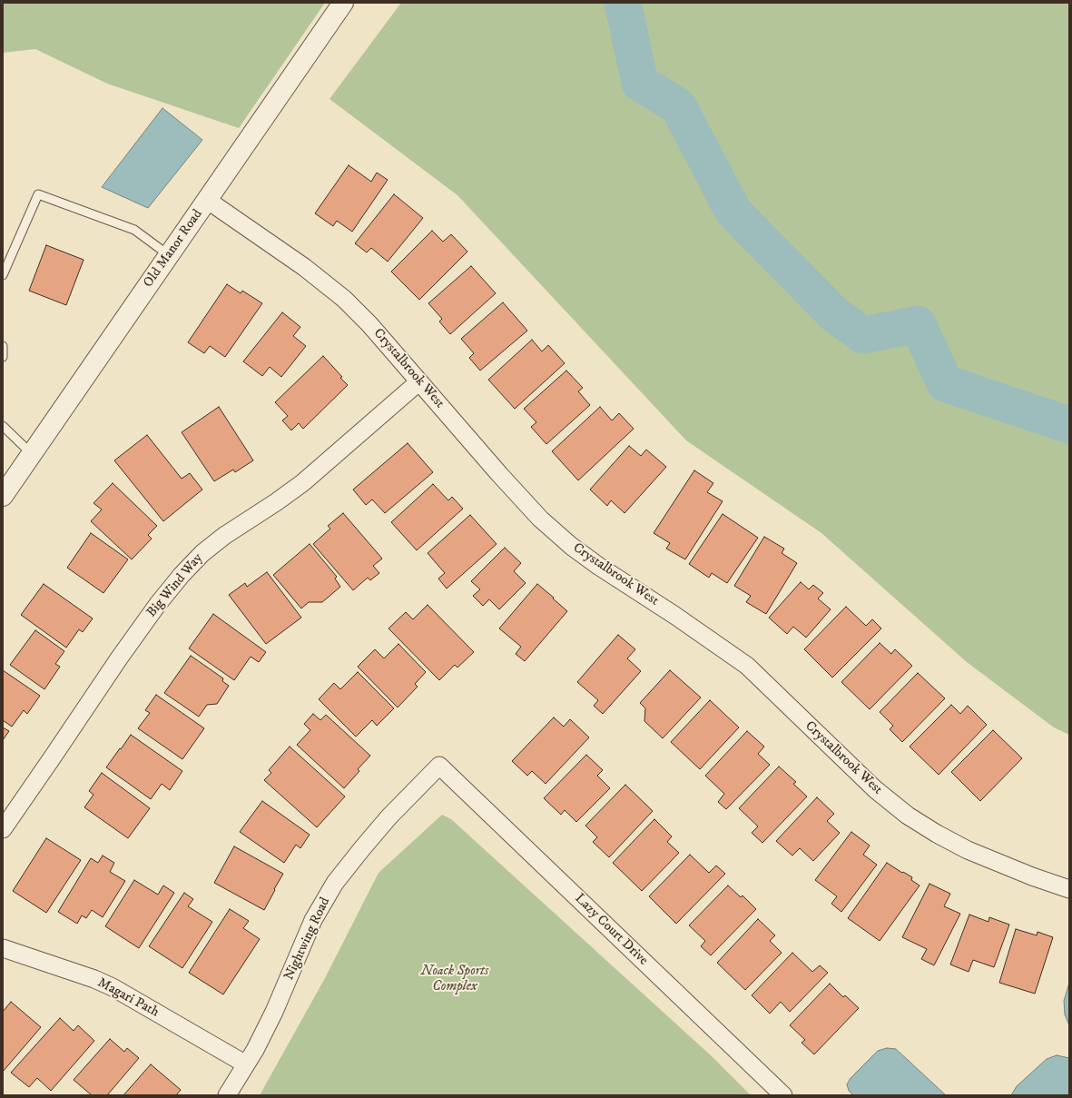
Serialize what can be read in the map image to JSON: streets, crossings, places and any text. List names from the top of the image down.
{
  "streets": {
    "street": [
      "Old Manor Road",
      "Crystalbrook West",
      "Big Wind Way",
      "Lazy Court Drive",
      "Nightwing Road",
      "Magari Path"
    ]
  },
  "crossings": [
    ["Old Manor Road", "Crystalbrook West"],
    ["Crystalbrook West", "Big Wind Way"],
    ["Lazy Court Drive", "Nightwing Road"],
    ["Nightwing Road", "Magari Path"]
  ],
  "parks": ["Noack Sports Complex"]
}
